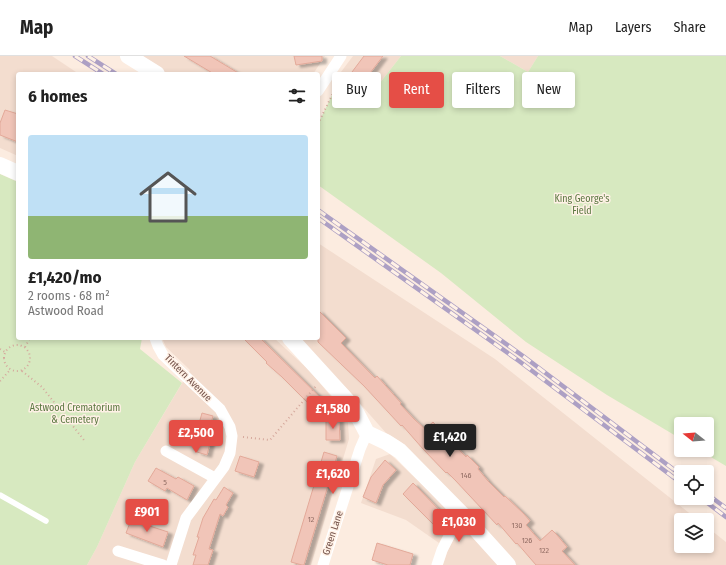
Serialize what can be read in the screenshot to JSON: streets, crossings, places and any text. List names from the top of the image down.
{
  "streets": {
    "street": ["Tintern Avenue", "Green Lane"]
  },
  "parks": ["King George's Field", "Astwood Crematorium & Cemetery"],
  "house_numbers": [
    "146",
    "5",
    "12",
    "130",
    "126",
    "122"
  ],
  "north": "left",
  "page": {
    "header": "Map",
    "nav": ["Map", "Layers", "Share"],
    "chip": [
      "Buy",
      "Rent",
      "Filters",
      "New"
    ],
    "heading": "6 homes",
    "list": [
      {
        "name": "£1,420/mo",
        "note": "2 rooms · 68 m² · Astwood Road"
      }
    ],
    "price": [
      "£1,580",
      "£2,500",
      "£1,420",
      "£1,620",
      "£901",
      "£1,030"
    ]
  }
}
